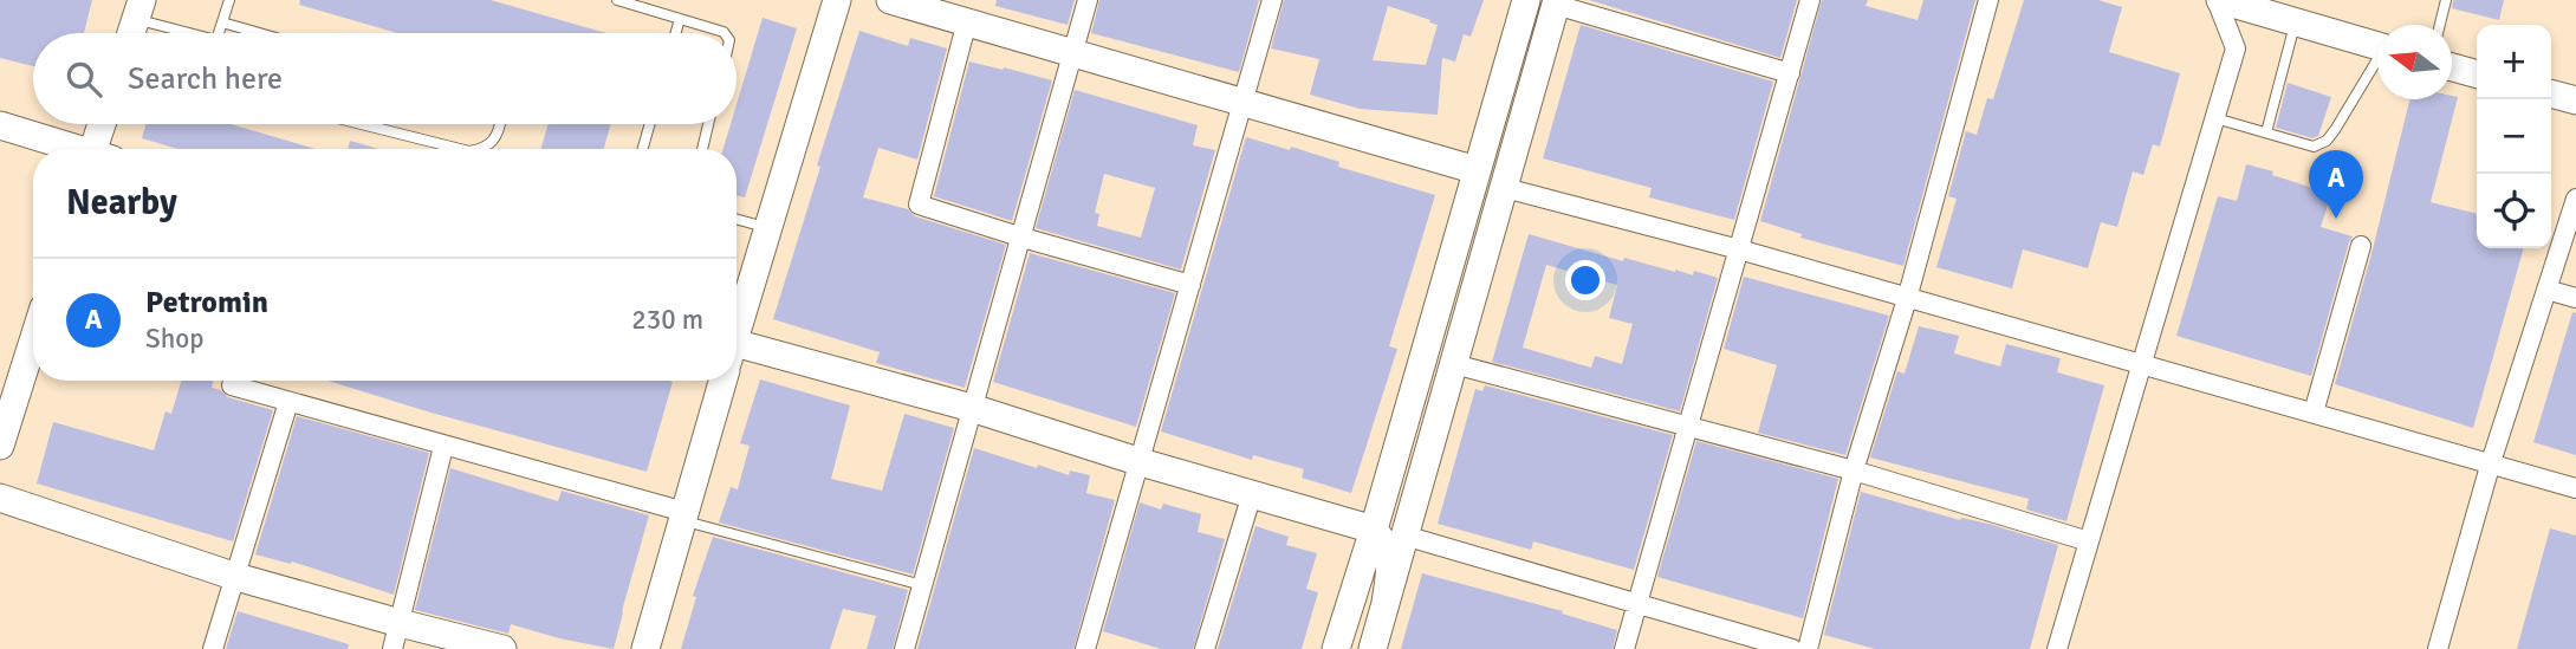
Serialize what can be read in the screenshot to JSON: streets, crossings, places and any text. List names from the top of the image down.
{
  "north": "left",
  "page": {
    "map_buttons": ["+", "−"],
    "search": "Search here",
    "heading": "Nearby",
    "pins": "A",
    "list": [
      {
        "mark": "A",
        "name": "Petromin",
        "note": "Shop",
        "value": "230 m"
      }
    ]
  }
}
